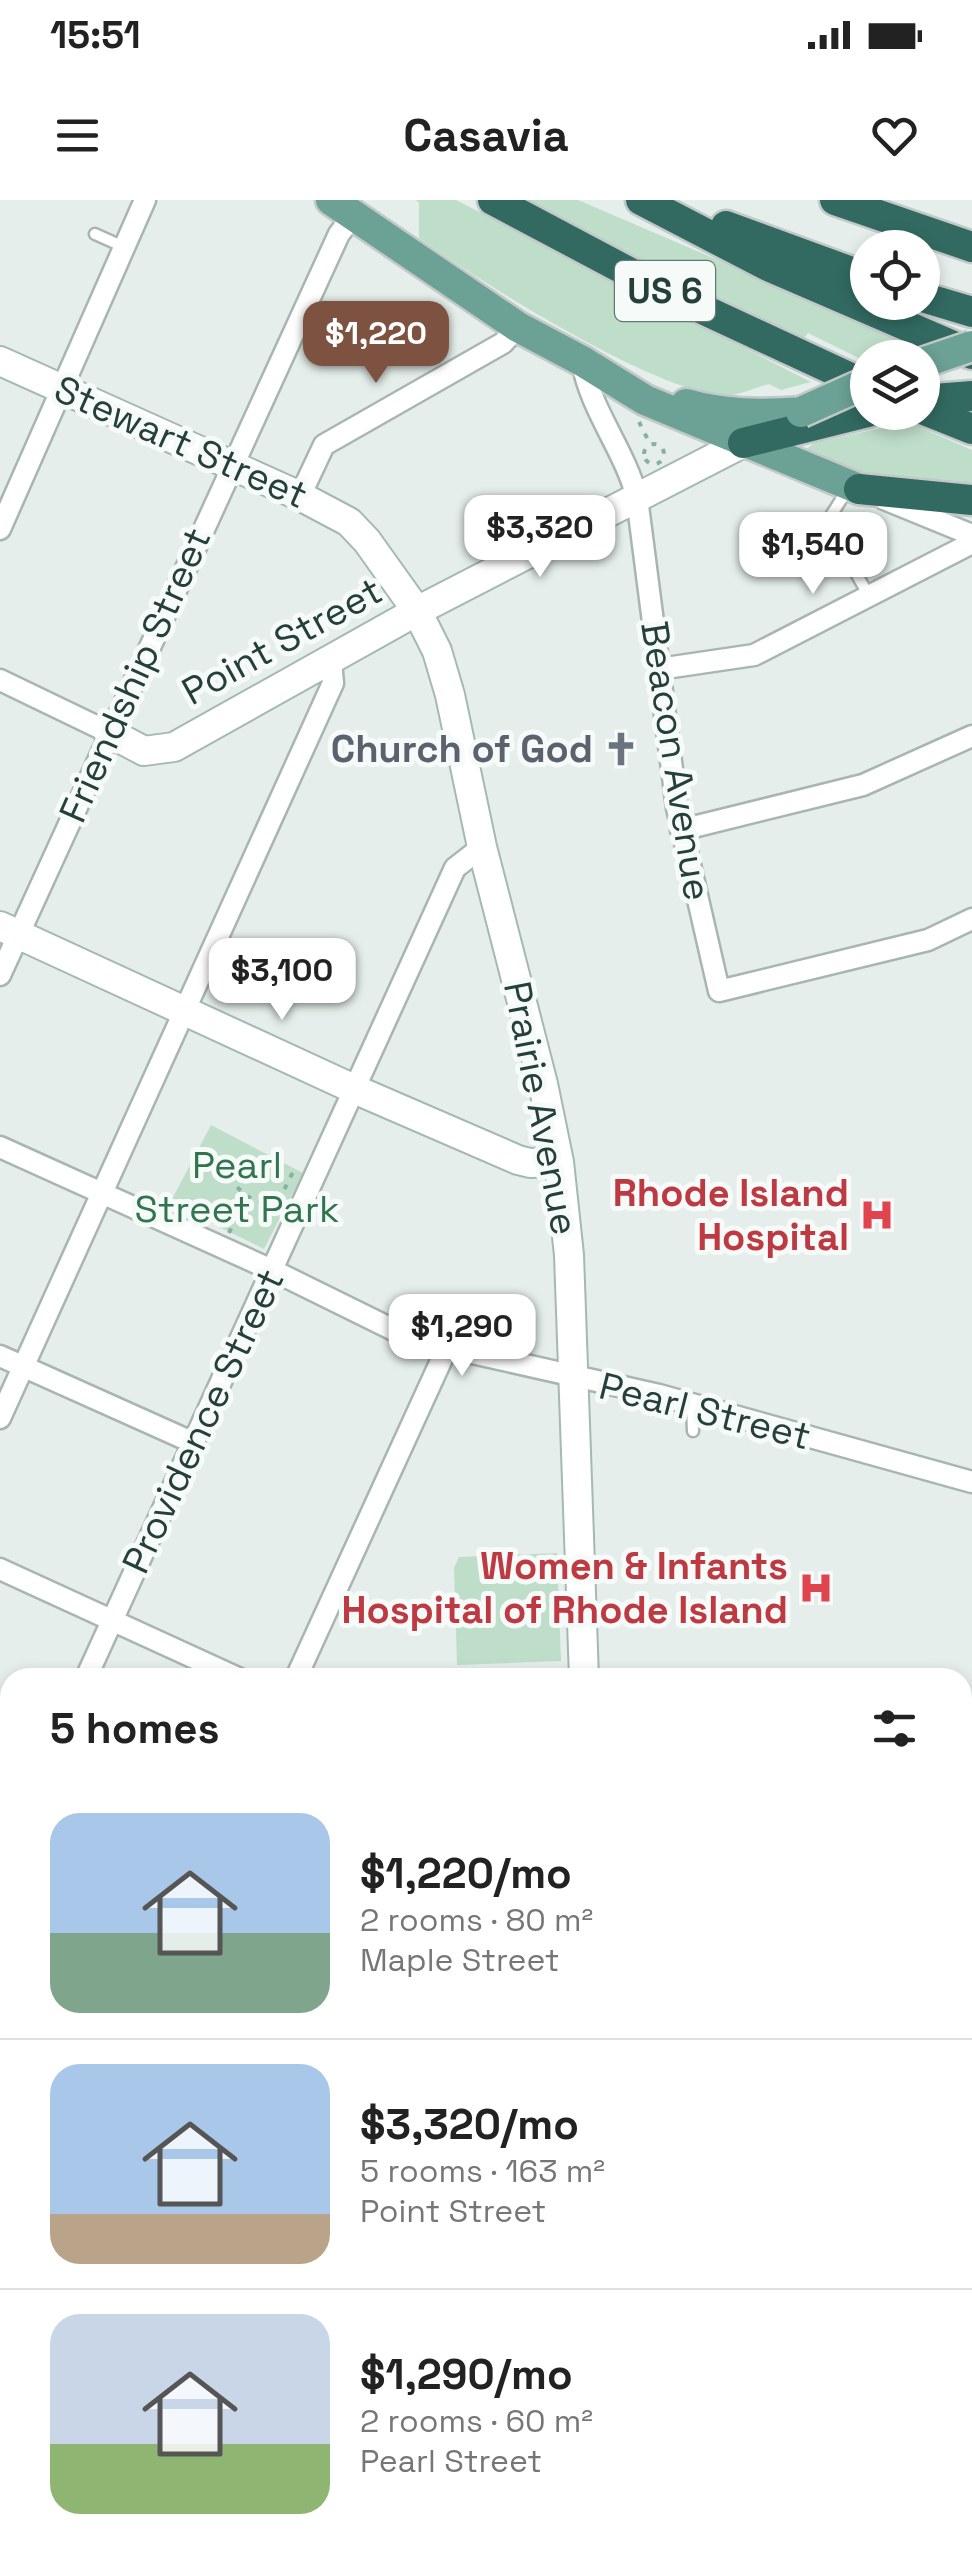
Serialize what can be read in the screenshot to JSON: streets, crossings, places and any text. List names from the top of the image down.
{
  "streets": {
    "highway": ["US 6"],
    "main road": ["Point Street"],
    "street": [
      "Stewart Street",
      "Friendship Street",
      "Beacon Avenue",
      "Prairie Avenue",
      "Pearl Street",
      "Providence Street"
    ]
  },
  "crossings": [
    ["Stewart Street", "Friendship Street"],
    ["Stewart Street", "Prairie Avenue"],
    ["Point Street", "Friendship Street"],
    ["Point Street", "Beacon Avenue"],
    ["Point Street", "Prairie Avenue"],
    ["Prairie Avenue", "Pearl Street"],
    ["Prairie Avenue", "Providence Street"],
    ["Pearl Street", "Providence Street"]
  ],
  "parks": ["Pearl Street Park"],
  "places": {
    "church": ["Church of God"],
    "hospital": ["Rhode Island Hospital", "Women & Infants Hospital of Rhode Island"]
  },
  "page": {
    "status": "15:51",
    "header": "Casavia",
    "price": [
      "$1,220",
      "$3,320",
      "$1,540",
      "$3,100",
      "$1,290"
    ],
    "heading": "5 homes",
    "list": [
      {
        "name": "$1,220/mo",
        "note": "2 rooms · 80 m² · Maple Street"
      },
      {
        "name": "$3,320/mo",
        "note": "5 rooms · 163 m² · Point Street"
      },
      {
        "name": "$1,290/mo",
        "note": "2 rooms · 60 m² · Pearl Street"
      }
    ]
  }
}
